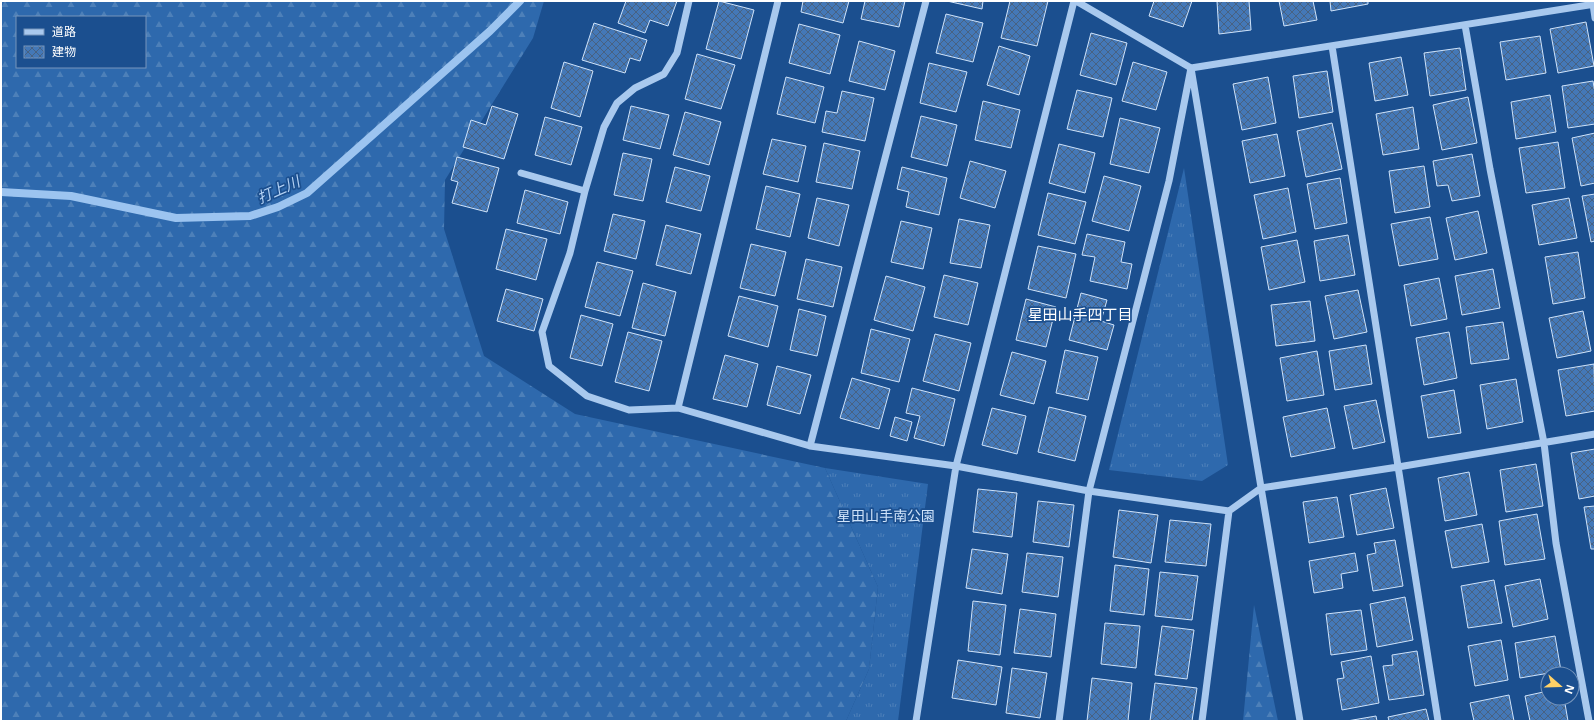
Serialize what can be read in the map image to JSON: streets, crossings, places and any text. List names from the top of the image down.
{
  "districts": ["星田山手四丁目"],
  "water": ["打上川"],
  "parks": ["星田山手南公園"],
  "legend": ["道路", "建物"],
  "north": "right"
}
